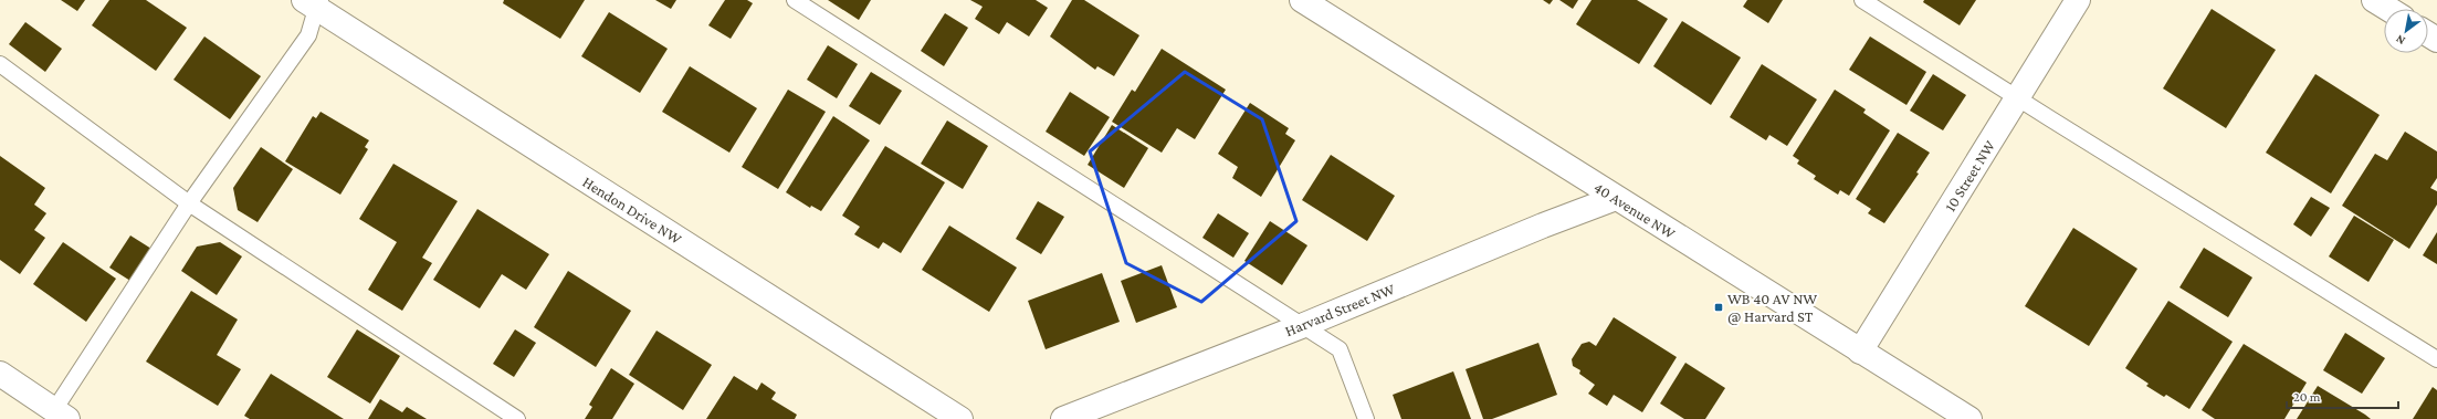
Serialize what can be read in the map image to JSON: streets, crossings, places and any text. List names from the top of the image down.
{
  "streets": {
    "street": [
      "10 Street NW",
      "Hendon Drive NW",
      "40 Avenue NW",
      "Harvard Street NW"
    ]
  },
  "crossings": [
    ["10 Street NW", "40 Avenue NW"],
    ["40 Avenue NW", "Harvard Street NW"]
  ],
  "places": {
    "transit": ["WB 40 AV NW @ Harvard ST"]
  },
  "scale_bar": "20 m",
  "north": "bottom left"
}
